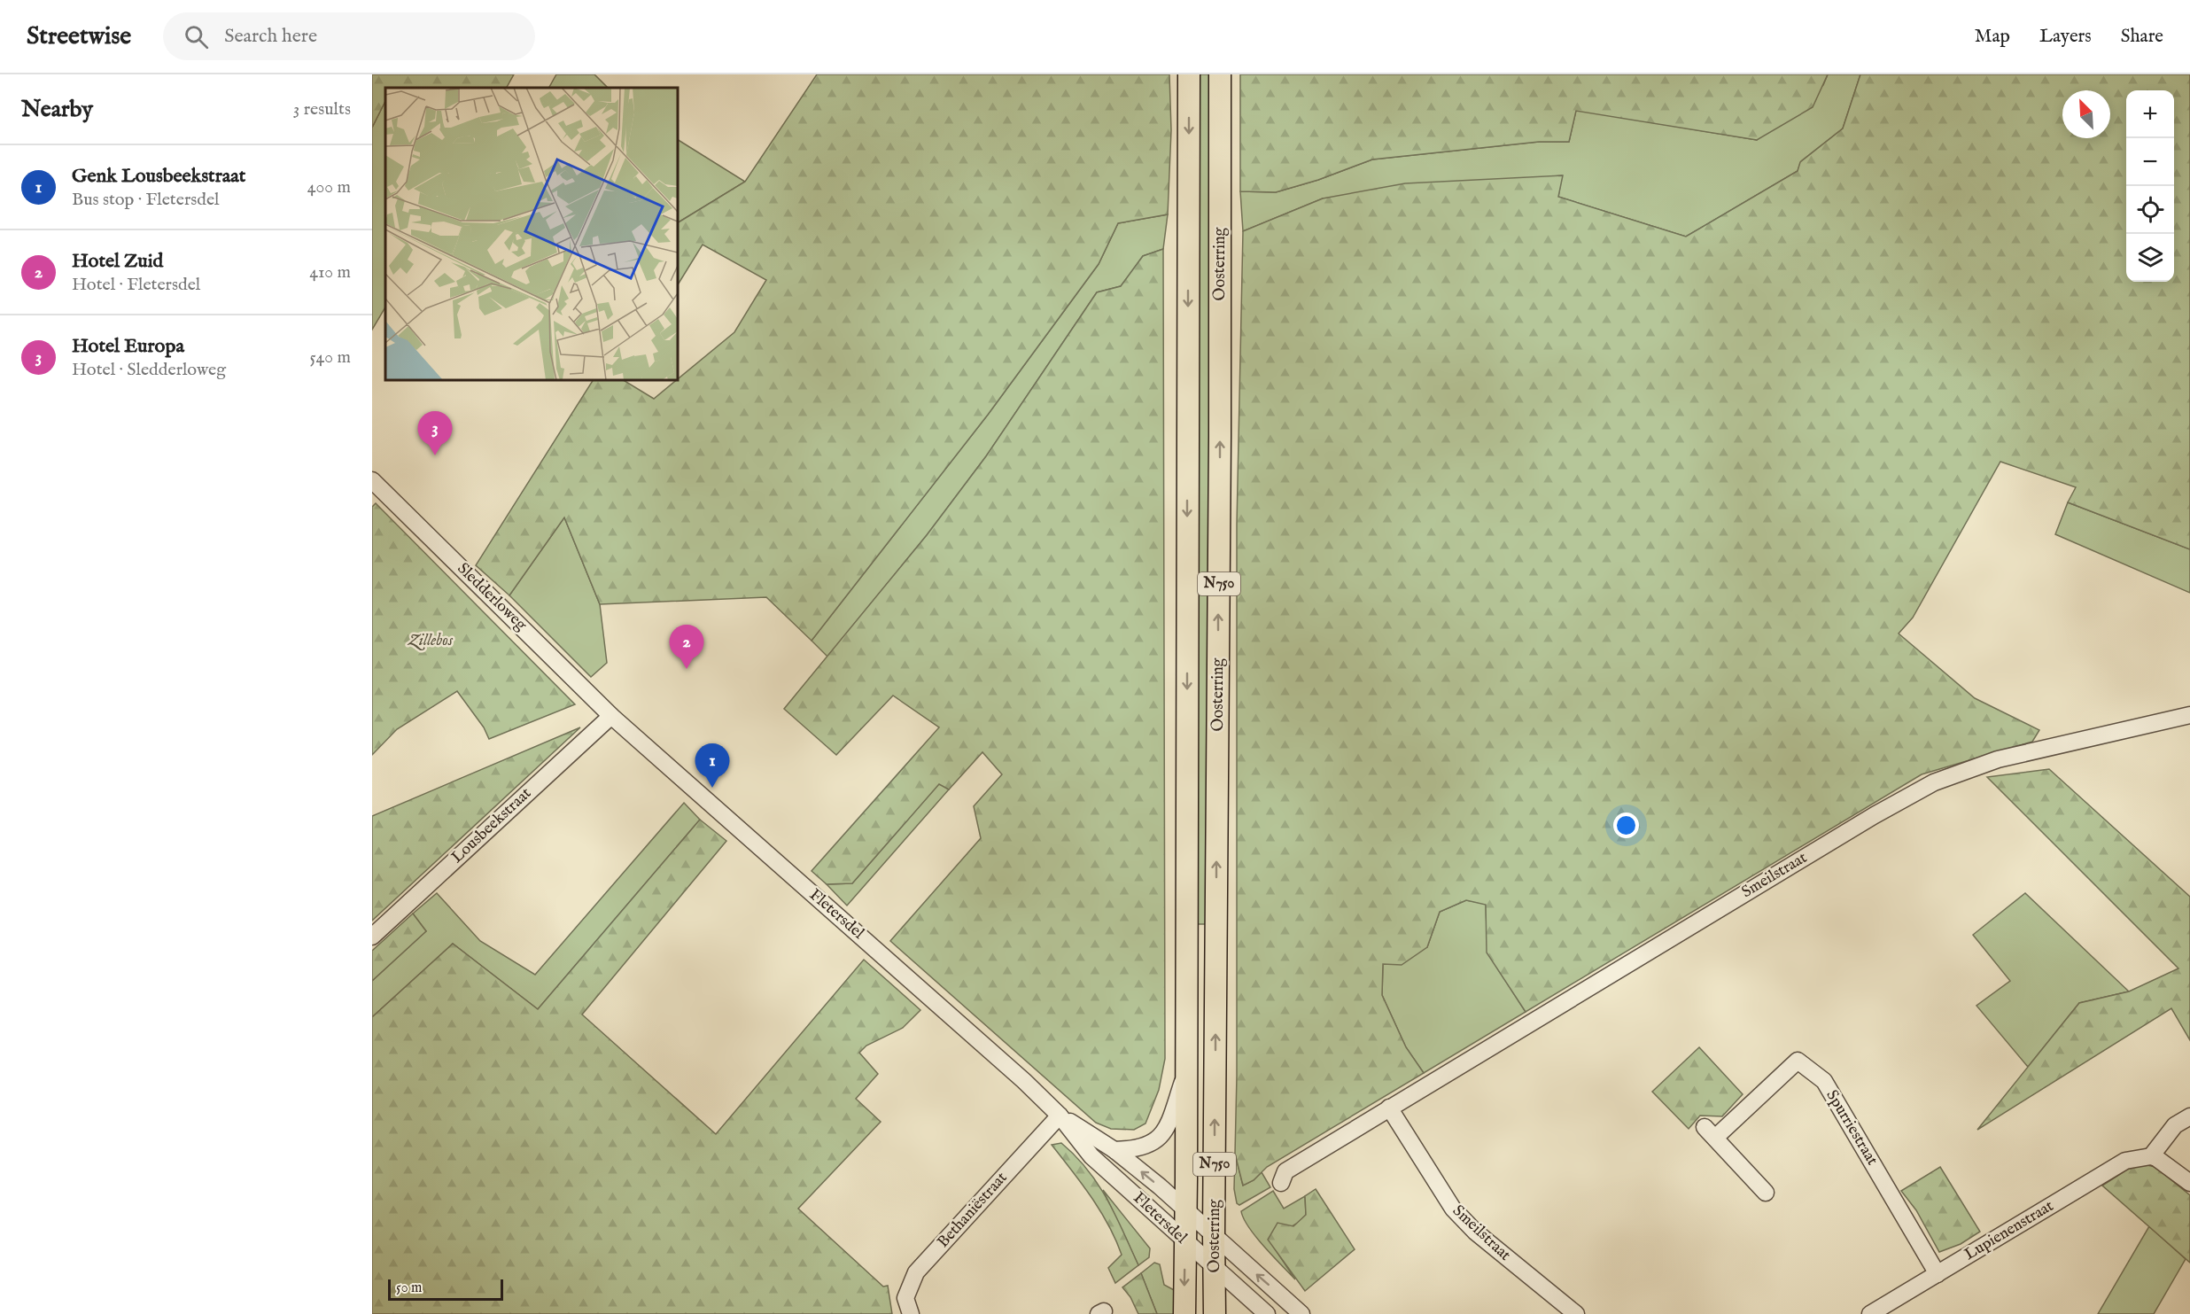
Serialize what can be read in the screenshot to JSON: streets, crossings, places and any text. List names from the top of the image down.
{
  "streets": {
    "main road": ["Oosterring", "N750"],
    "street": [
      "Sledderloweg",
      "Lousbeekstraat",
      "Smeilstraat",
      "Fletersdel",
      "Spurriestraat",
      "Bethaniëstraat",
      "Lupienenstraat"
    ]
  },
  "crossings": [
    ["Oosterring", "Fletersdel"],
    ["Sledderloweg", "Lousbeekstraat"],
    ["Sledderloweg", "Fletersdel"],
    ["Lousbeekstraat", "Fletersdel"],
    ["Fletersdel", "Bethaniëstraat"],
    ["Spurriestraat", "Lupienenstraat"]
  ],
  "parks": ["Zillebos"],
  "scale_bar": "50 m",
  "north": "top left",
  "page": {
    "header": "Streetwise",
    "search": "Search here",
    "nav": ["Map", "Layers", "Share"],
    "heading": ["Nearby", "3 results"],
    "map_buttons": ["+", "−"],
    "list": [
      {
        "mark": "1",
        "name": "Genk Lousbeekstraat",
        "note": "Bus stop · Fletersdel",
        "value": "400 m"
      },
      {
        "mark": "2",
        "name": "Hotel Zuid",
        "note": "Hotel · Fletersdel",
        "value": "410 m"
      },
      {
        "mark": "3",
        "name": "Hotel Europa",
        "note": "Hotel · Sledderloweg",
        "value": "540 m"
      }
    ],
    "pins": ["3", "2", "1"],
    "scale": "50 m"
  }
}
